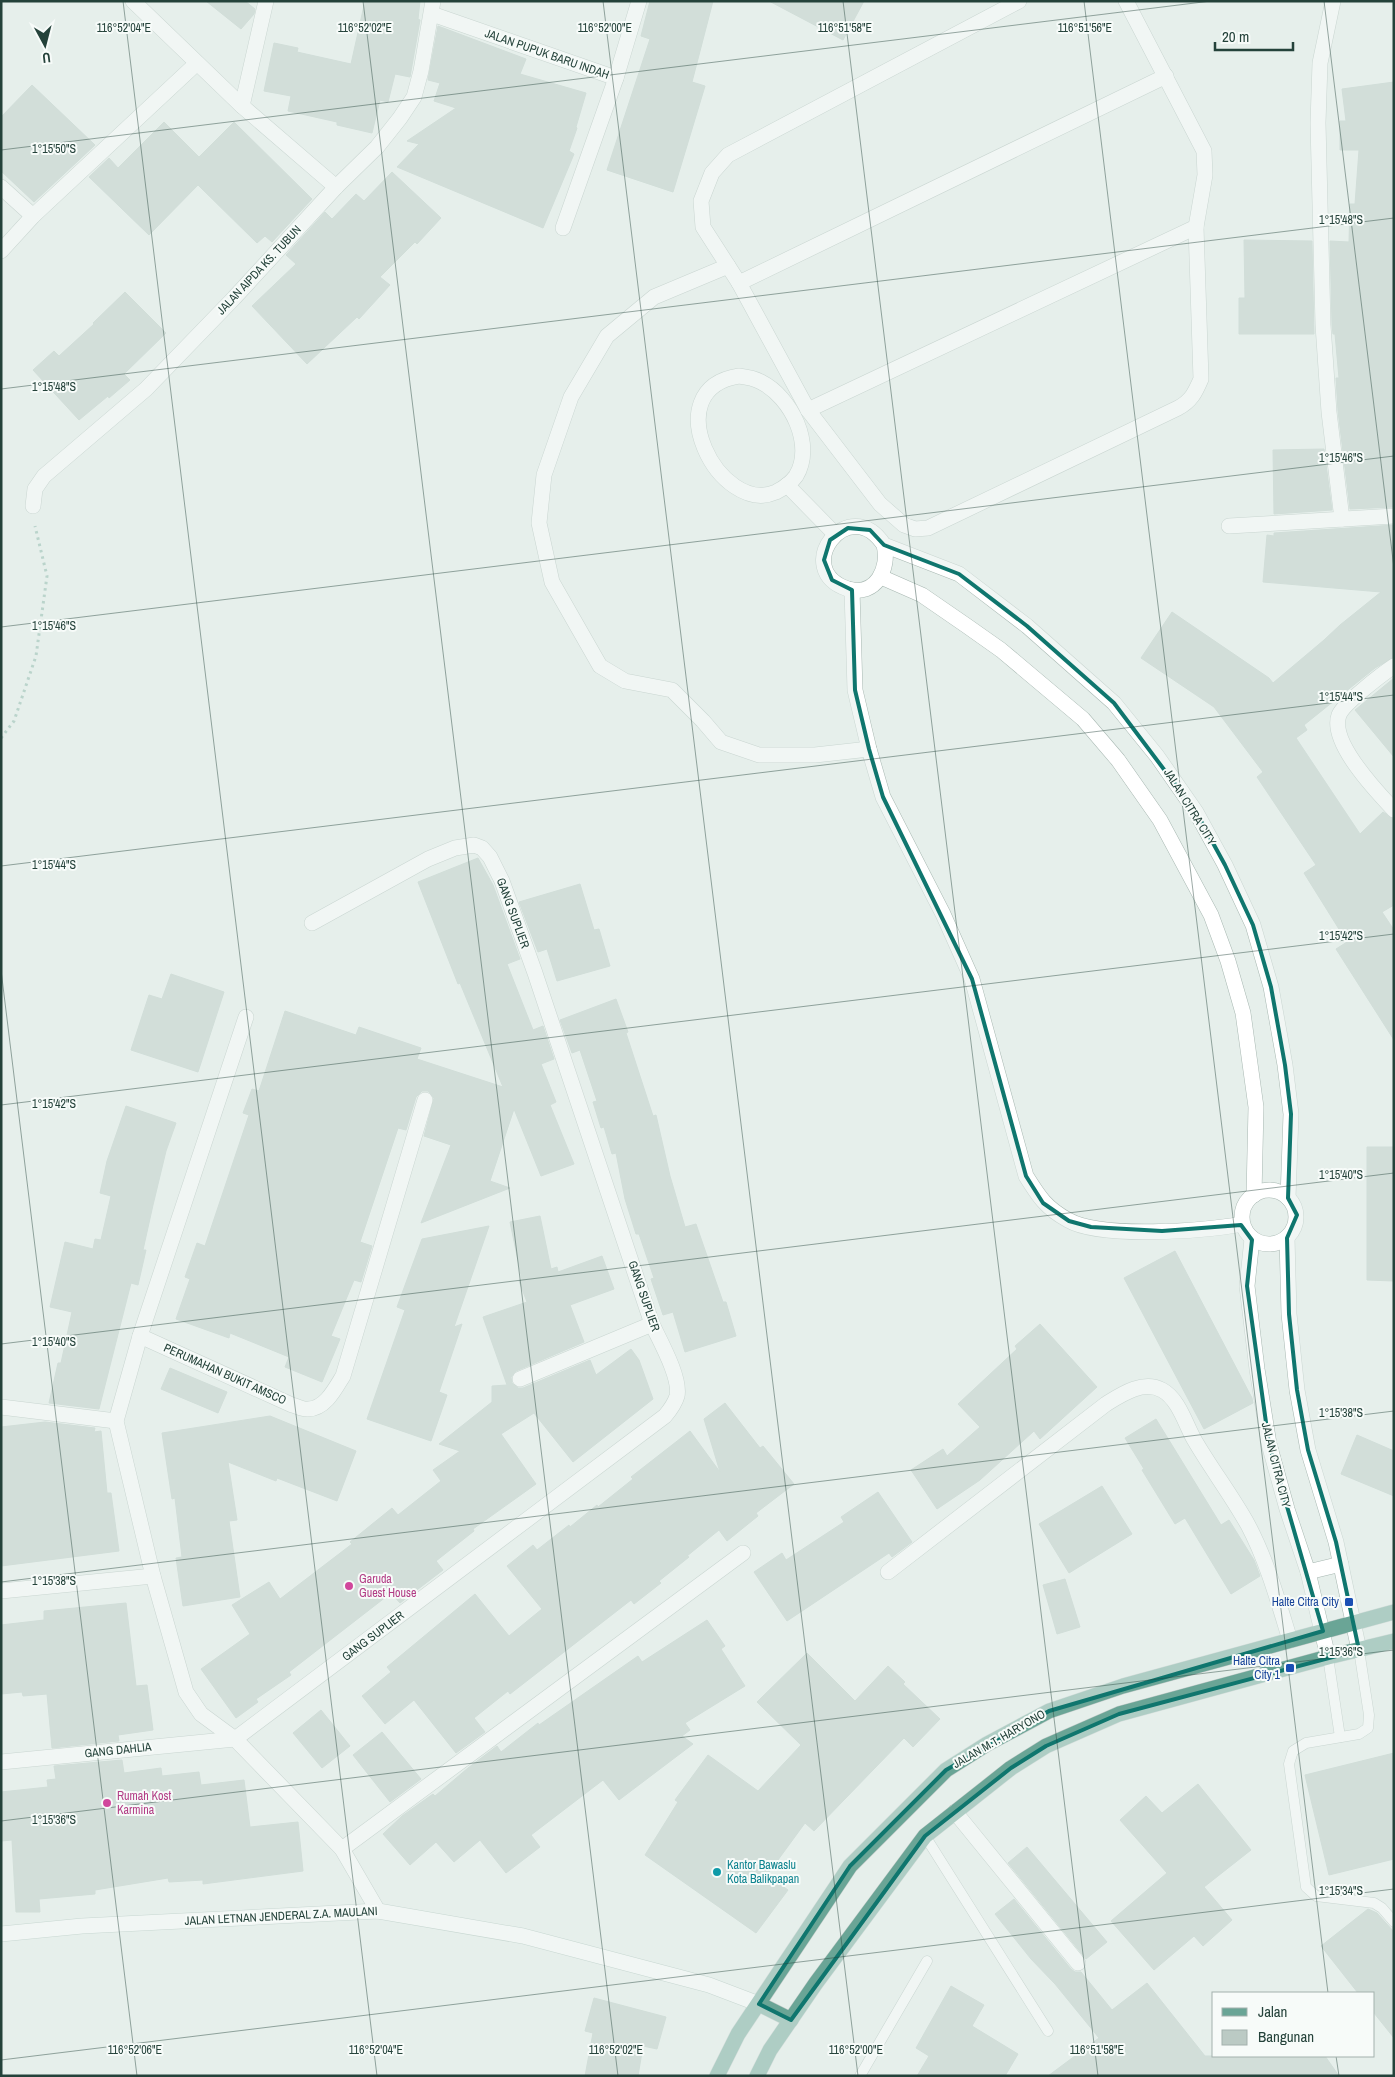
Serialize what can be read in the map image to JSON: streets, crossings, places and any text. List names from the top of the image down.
{
  "streets": {
    "main road": ["JALAN M.T. HARYONO"],
    "street": [
      "JALAN PUPUK BARU INDAH",
      "JALAN AIPDA KS. TUBUN",
      "JALAN CITRA CITY",
      "GANG SUPLIER",
      "PERUMAHAN BUKIT AMSCO",
      "GANG DAHLIA",
      "JALAN LETNAN JENDERAL Z.A. MAULANI"
    ]
  },
  "crossings": [
    ["JALAN PUPUK BARU INDAH", "JALAN AIPDA KS. TUBUN"],
    ["JALAN CITRA CITY", "JALAN M.T. HARYONO"],
    ["GANG SUPLIER", "GANG DAHLIA"],
    ["JALAN M.T. HARYONO", "JALAN LETNAN JENDERAL Z.A. MAULANI"]
  ],
  "places": {
    "other": ["Garuda Guest House", "Rumah Kost Karmina", "Kantor Bawaslu Kota Balikpapan"],
    "transit": ["Halte Citra City", "Halte Citra City 1"]
  },
  "legend": ["Jalan", "Bangunan"],
  "scale_bar": "20 m",
  "north": "bottom",
  "coordinates": [
    "116°52'04\"E",
    "116°52'02\"E",
    "116°52'00\"E",
    "116°51'58\"E",
    "116°51'56\"E",
    "1°15'50\"S",
    "1°15'48\"S",
    "1°15'46\"S",
    "1°15'44\"S",
    "1°15'42\"S",
    "1°15'40\"S",
    "1°15'38\"S",
    "1°15'36\"S",
    "1°15'34\"S",
    "116°52'06\"E"
  ]
}
